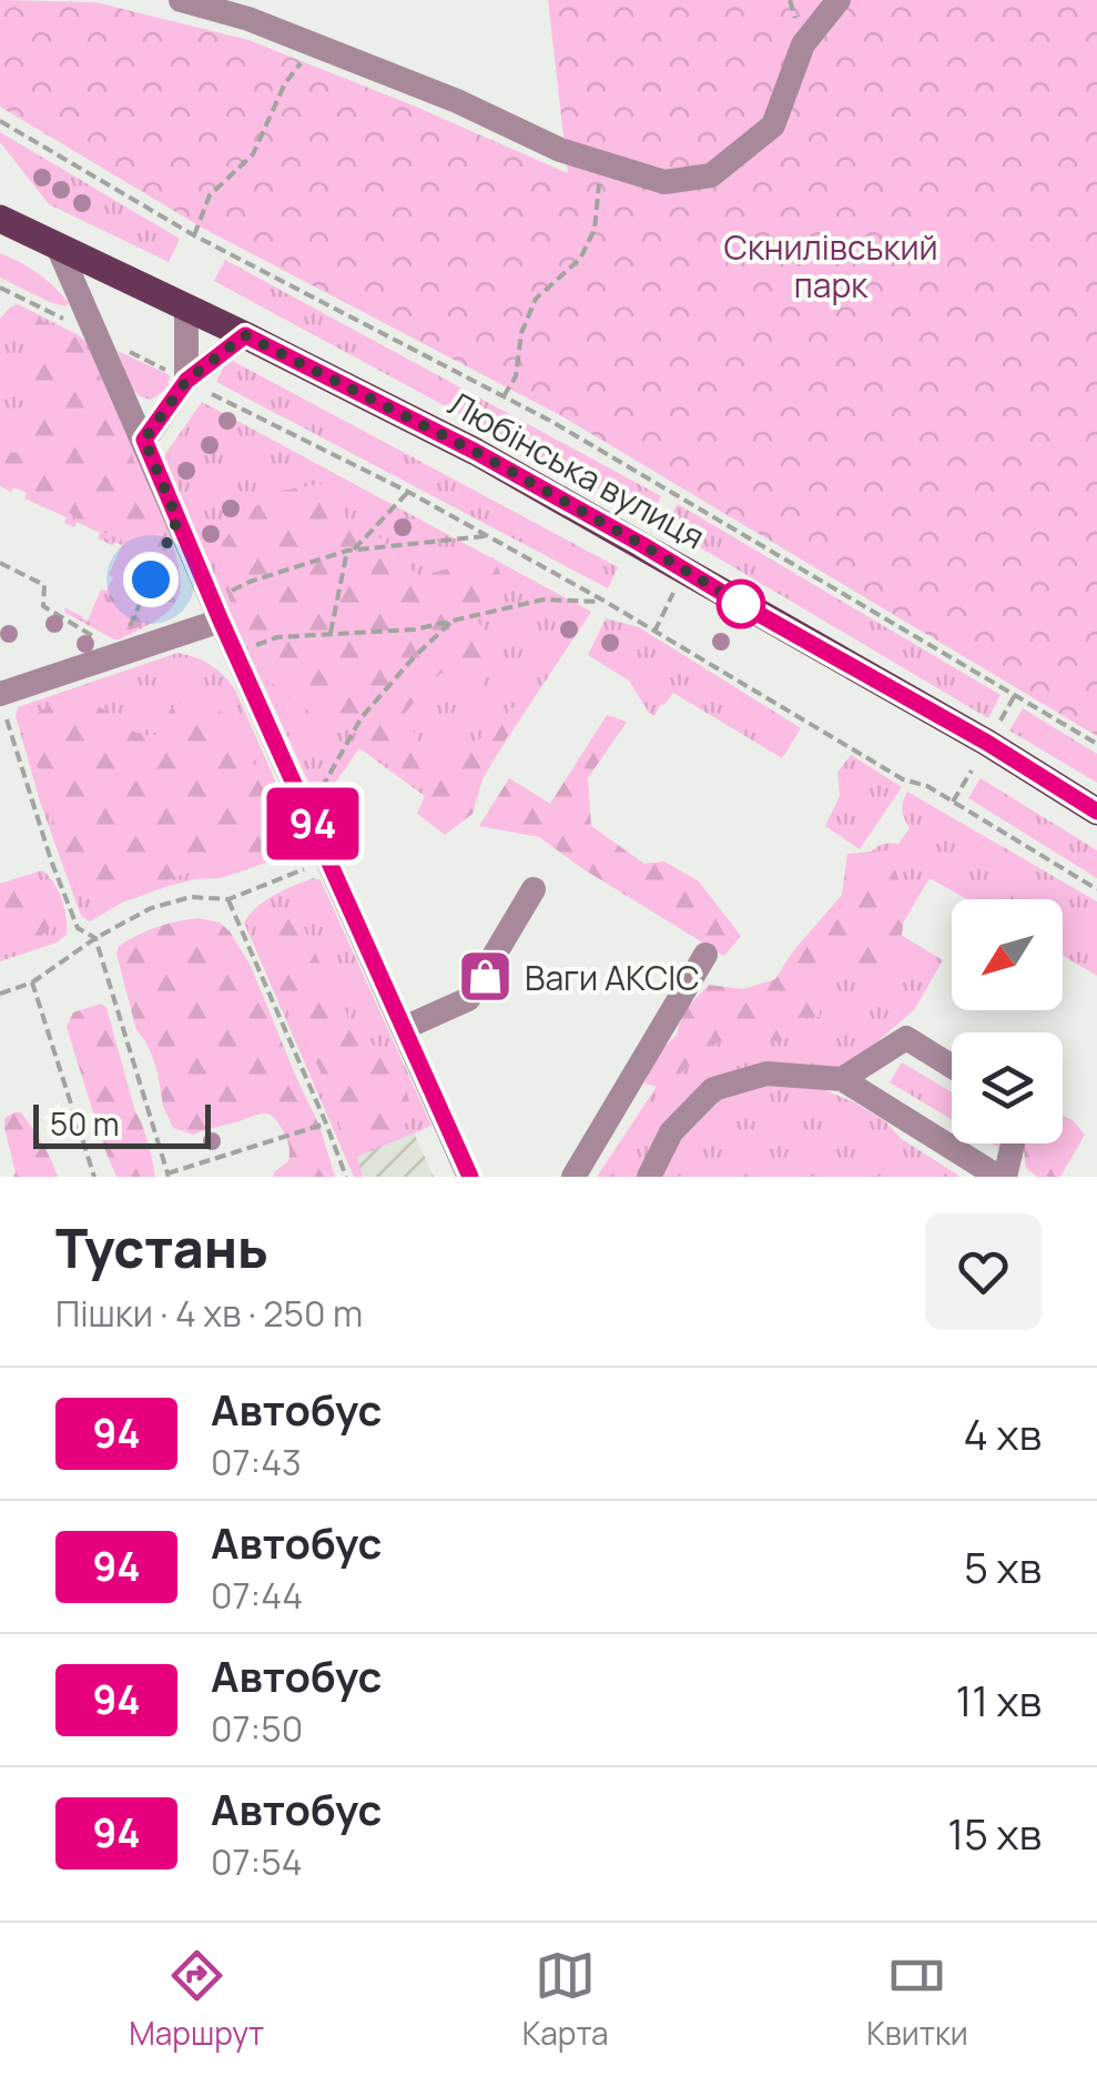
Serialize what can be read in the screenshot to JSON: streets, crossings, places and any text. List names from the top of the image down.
{
  "streets": {
    "main road": ["Любінська вулиця"]
  },
  "parks": ["Скнилівський парк"],
  "places": {
    "shop": ["Ваги АКСІС"]
  },
  "lines": ["bus line 94"],
  "scale_bar": "50 m",
  "north": "bottom left",
  "page": {
    "on_map": "94",
    "scale": "50 m",
    "heading": ["Тустань", "Пішки · 4 хв · 250 m"],
    "list": [
      {
        "mark": "94",
        "name": "Автобус",
        "note": "07:43",
        "value": "4 хв"
      },
      {
        "mark": "94",
        "name": "Автобус",
        "note": "07:44",
        "value": "5 хв"
      },
      {
        "mark": "94",
        "name": "Автобус",
        "note": "07:50",
        "value": "11 хв"
      },
      {
        "mark": "94",
        "name": "Автобус",
        "note": "07:54",
        "value": "15 хв"
      }
    ],
    "tabs": ["Маршрут", "Карта", "Квитки"]
  }
}
